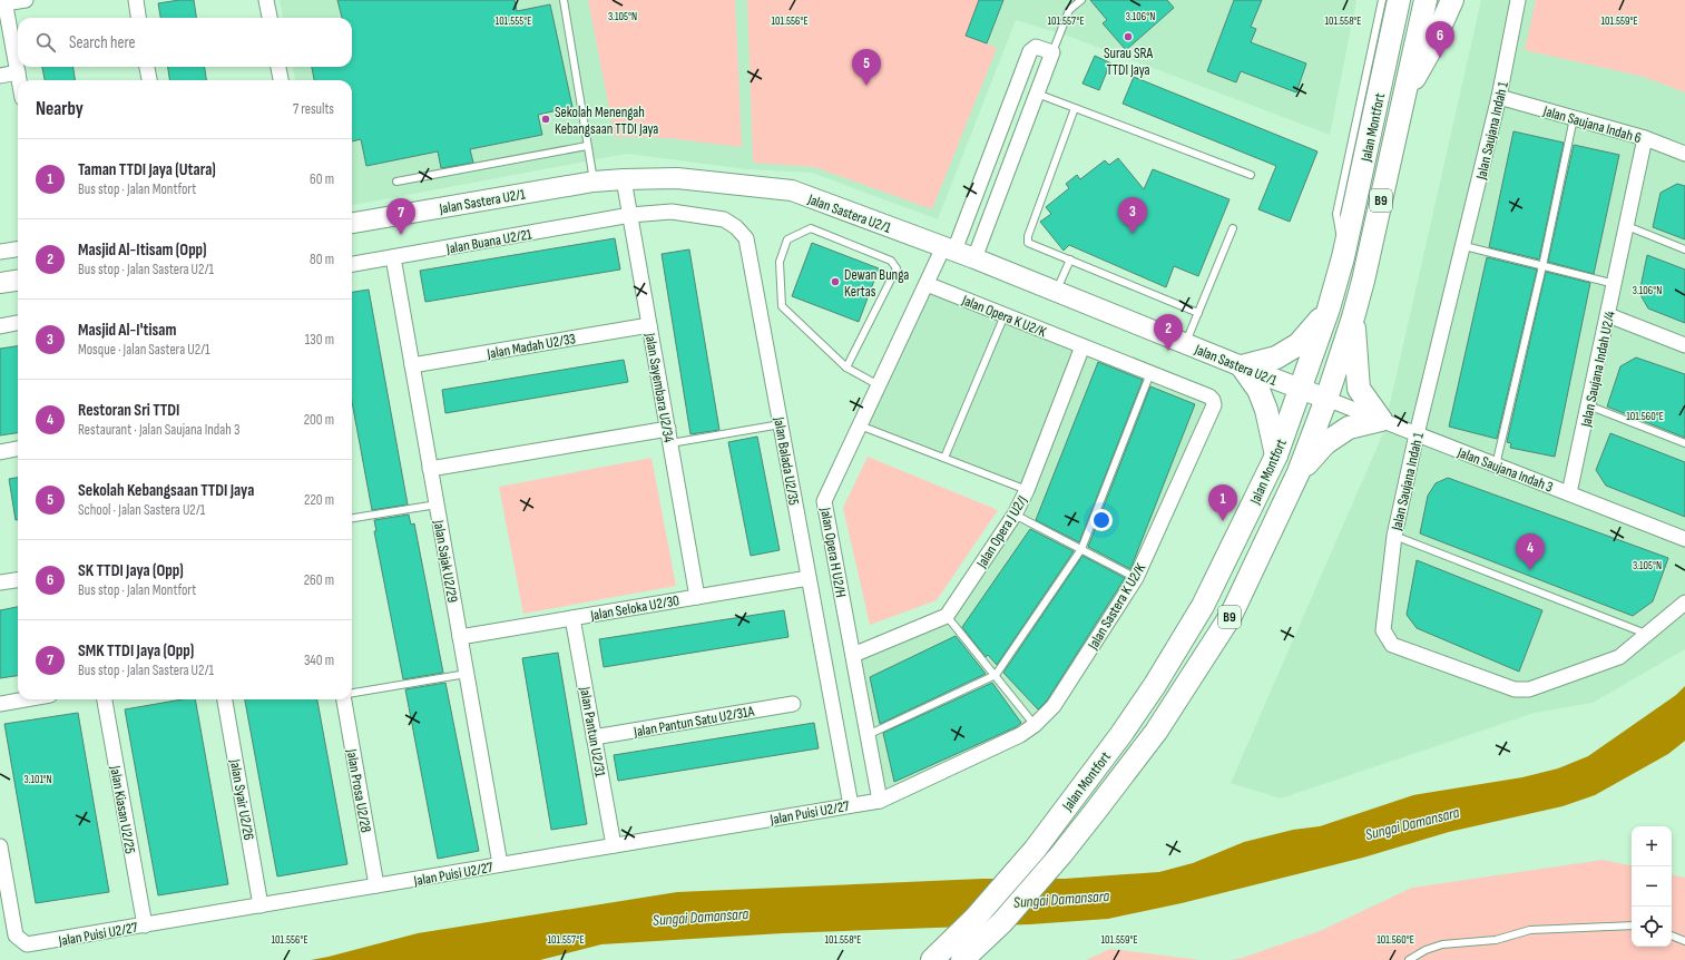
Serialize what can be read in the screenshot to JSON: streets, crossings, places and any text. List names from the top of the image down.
{
  "streets": {
    "main road": ["Jalan Montfort", "B9"],
    "street": [
      "Jalan Saujana Indah 6",
      "Jalan Saujana Indah 1",
      "Jalan Sastera U2/1",
      "Jalan Buana U2/21",
      "Jalan Opera K U2/K",
      "Jalan Madah U2/33",
      "Jalan Saujana Indah U2/4",
      "Jalan Sayembara U2/34",
      "Jalan Balada U2/35",
      "Jalan Saujana Indah 3",
      "Jalan Opera J U2/J",
      "Jalan Opera H U2/H",
      "Jalan Sajak U2/29",
      "Jalan Sastera K U2/K",
      "Jalan Seloka U2/30",
      "Jalan Pantun Satu U2/31A",
      "Jalan Pantun U2/31",
      "Jalan Prosa U2/28",
      "Jalan Syair U2/26",
      "Jalan Kiasan U2/25",
      "Jalan Puisi U2/27"
    ]
  },
  "crossings": [
    ["Jalan Saujana Indah 6", "Jalan Saujana Indah 1"],
    ["Jalan Saujana Indah 6", "Jalan Saujana Indah U2/4"],
    ["Jalan Montfort", "Jalan Sastera U2/1"],
    ["Jalan Montfort", "Jalan Saujana Indah 3"],
    ["Jalan Saujana Indah 1", "Jalan Saujana Indah 3"],
    ["Jalan Sastera U2/1", "Jalan Sayembara U2/34"],
    ["Jalan Sastera U2/1", "Jalan Saujana Indah 3"],
    ["Jalan Sastera U2/1", "Jalan Opera H U2/H"],
    ["Jalan Buana U2/21", "Jalan Sayembara U2/34"],
    ["Jalan Buana U2/21", "Jalan Balada U2/35"],
    ["Jalan Buana U2/21", "Jalan Sajak U2/29"],
    ["Jalan Opera K U2/K", "Jalan Opera J U2/J"],
    ["Jalan Opera K U2/K", "Jalan Opera H U2/H"],
    ["Jalan Opera K U2/K", "Jalan Sastera K U2/K"],
    ["Jalan Madah U2/33", "Jalan Sayembara U2/34"],
    ["Jalan Madah U2/33", "Jalan Sajak U2/29"],
    ["Jalan Saujana Indah U2/4", "Jalan Saujana Indah 3"],
    ["Jalan Sayembara U2/34", "Jalan Balada U2/35"],
    ["Jalan Sayembara U2/34", "Jalan Seloka U2/30"],
    ["Jalan Balada U2/35", "Jalan Seloka U2/30"],
    ["Jalan Balada U2/35", "Jalan Puisi U2/27"],
    ["Jalan Opera J U2/J", "Jalan Sastera K U2/K"],
    ["Jalan Opera H U2/H", "Jalan Sastera K U2/K"],
    ["Jalan Opera H U2/H", "Jalan Puisi U2/27"],
    ["Jalan Sajak U2/29", "Jalan Seloka U2/30"],
    ["Jalan Sajak U2/29", "Jalan Puisi U2/27"],
    ["Jalan Sastera K U2/K", "Jalan Puisi U2/27"],
    ["Jalan Seloka U2/30", "Jalan Pantun U2/31"],
    ["Jalan Pantun Satu U2/31A", "Jalan Pantun U2/31"],
    ["Jalan Pantun U2/31", "Jalan Puisi U2/27"],
    ["Jalan Prosa U2/28", "Jalan Puisi U2/27"],
    ["Jalan Syair U2/26", "Jalan Puisi U2/27"],
    ["Jalan Kiasan U2/25", "Jalan Puisi U2/27"]
  ],
  "water": ["Sungai Damansara"],
  "places": ["Surau SRA TTDI Jaya", "Sekolah Menengah Kebangsaan TTDI Jaya", "Dewan Bunga Kertas"],
  "page": {
    "search": "Search here",
    "pins": [
      "6",
      "5",
      "3",
      "7",
      "2",
      "1",
      "4"
    ],
    "heading": ["Nearby", "7 results"],
    "list": [
      {
        "mark": "1",
        "name": "Taman TTDI Jaya (Utara)",
        "note": "Bus stop · Jalan Montfort",
        "value": "60 m"
      },
      {
        "mark": "2",
        "name": "Masjid Al-Itisam (Opp)",
        "note": "Bus stop · Jalan Sastera U2/1",
        "value": "80 m"
      },
      {
        "mark": "3",
        "name": "Masjid Al-I'tisam",
        "note": "Mosque · Jalan Sastera U2/1",
        "value": "130 m"
      },
      {
        "mark": "4",
        "name": "Restoran Sri TTDI",
        "note": "Restaurant · Jalan Saujana Indah 3",
        "value": "200 m"
      },
      {
        "mark": "5",
        "name": "Sekolah Kebangsaan TTDI Jaya",
        "note": "School · Jalan Sastera U2/1",
        "value": "220 m"
      },
      {
        "mark": "6",
        "name": "SK TTDI Jaya (Opp)",
        "note": "Bus stop · Jalan Montfort",
        "value": "260 m"
      },
      {
        "mark": "7",
        "name": "SMK TTDI Jaya (Opp)",
        "note": "Bus stop · Jalan Sastera U2/1",
        "value": "340 m"
      }
    ],
    "map_buttons": ["+", "−"]
  },
  "coordinates": [
    "3.105°N",
    "3.106°N",
    "101.555°E",
    "101.556°E",
    "101.557°E",
    "101.558°E",
    "101.559°E",
    "101.560°E",
    "3.101°N"
  ]
}
